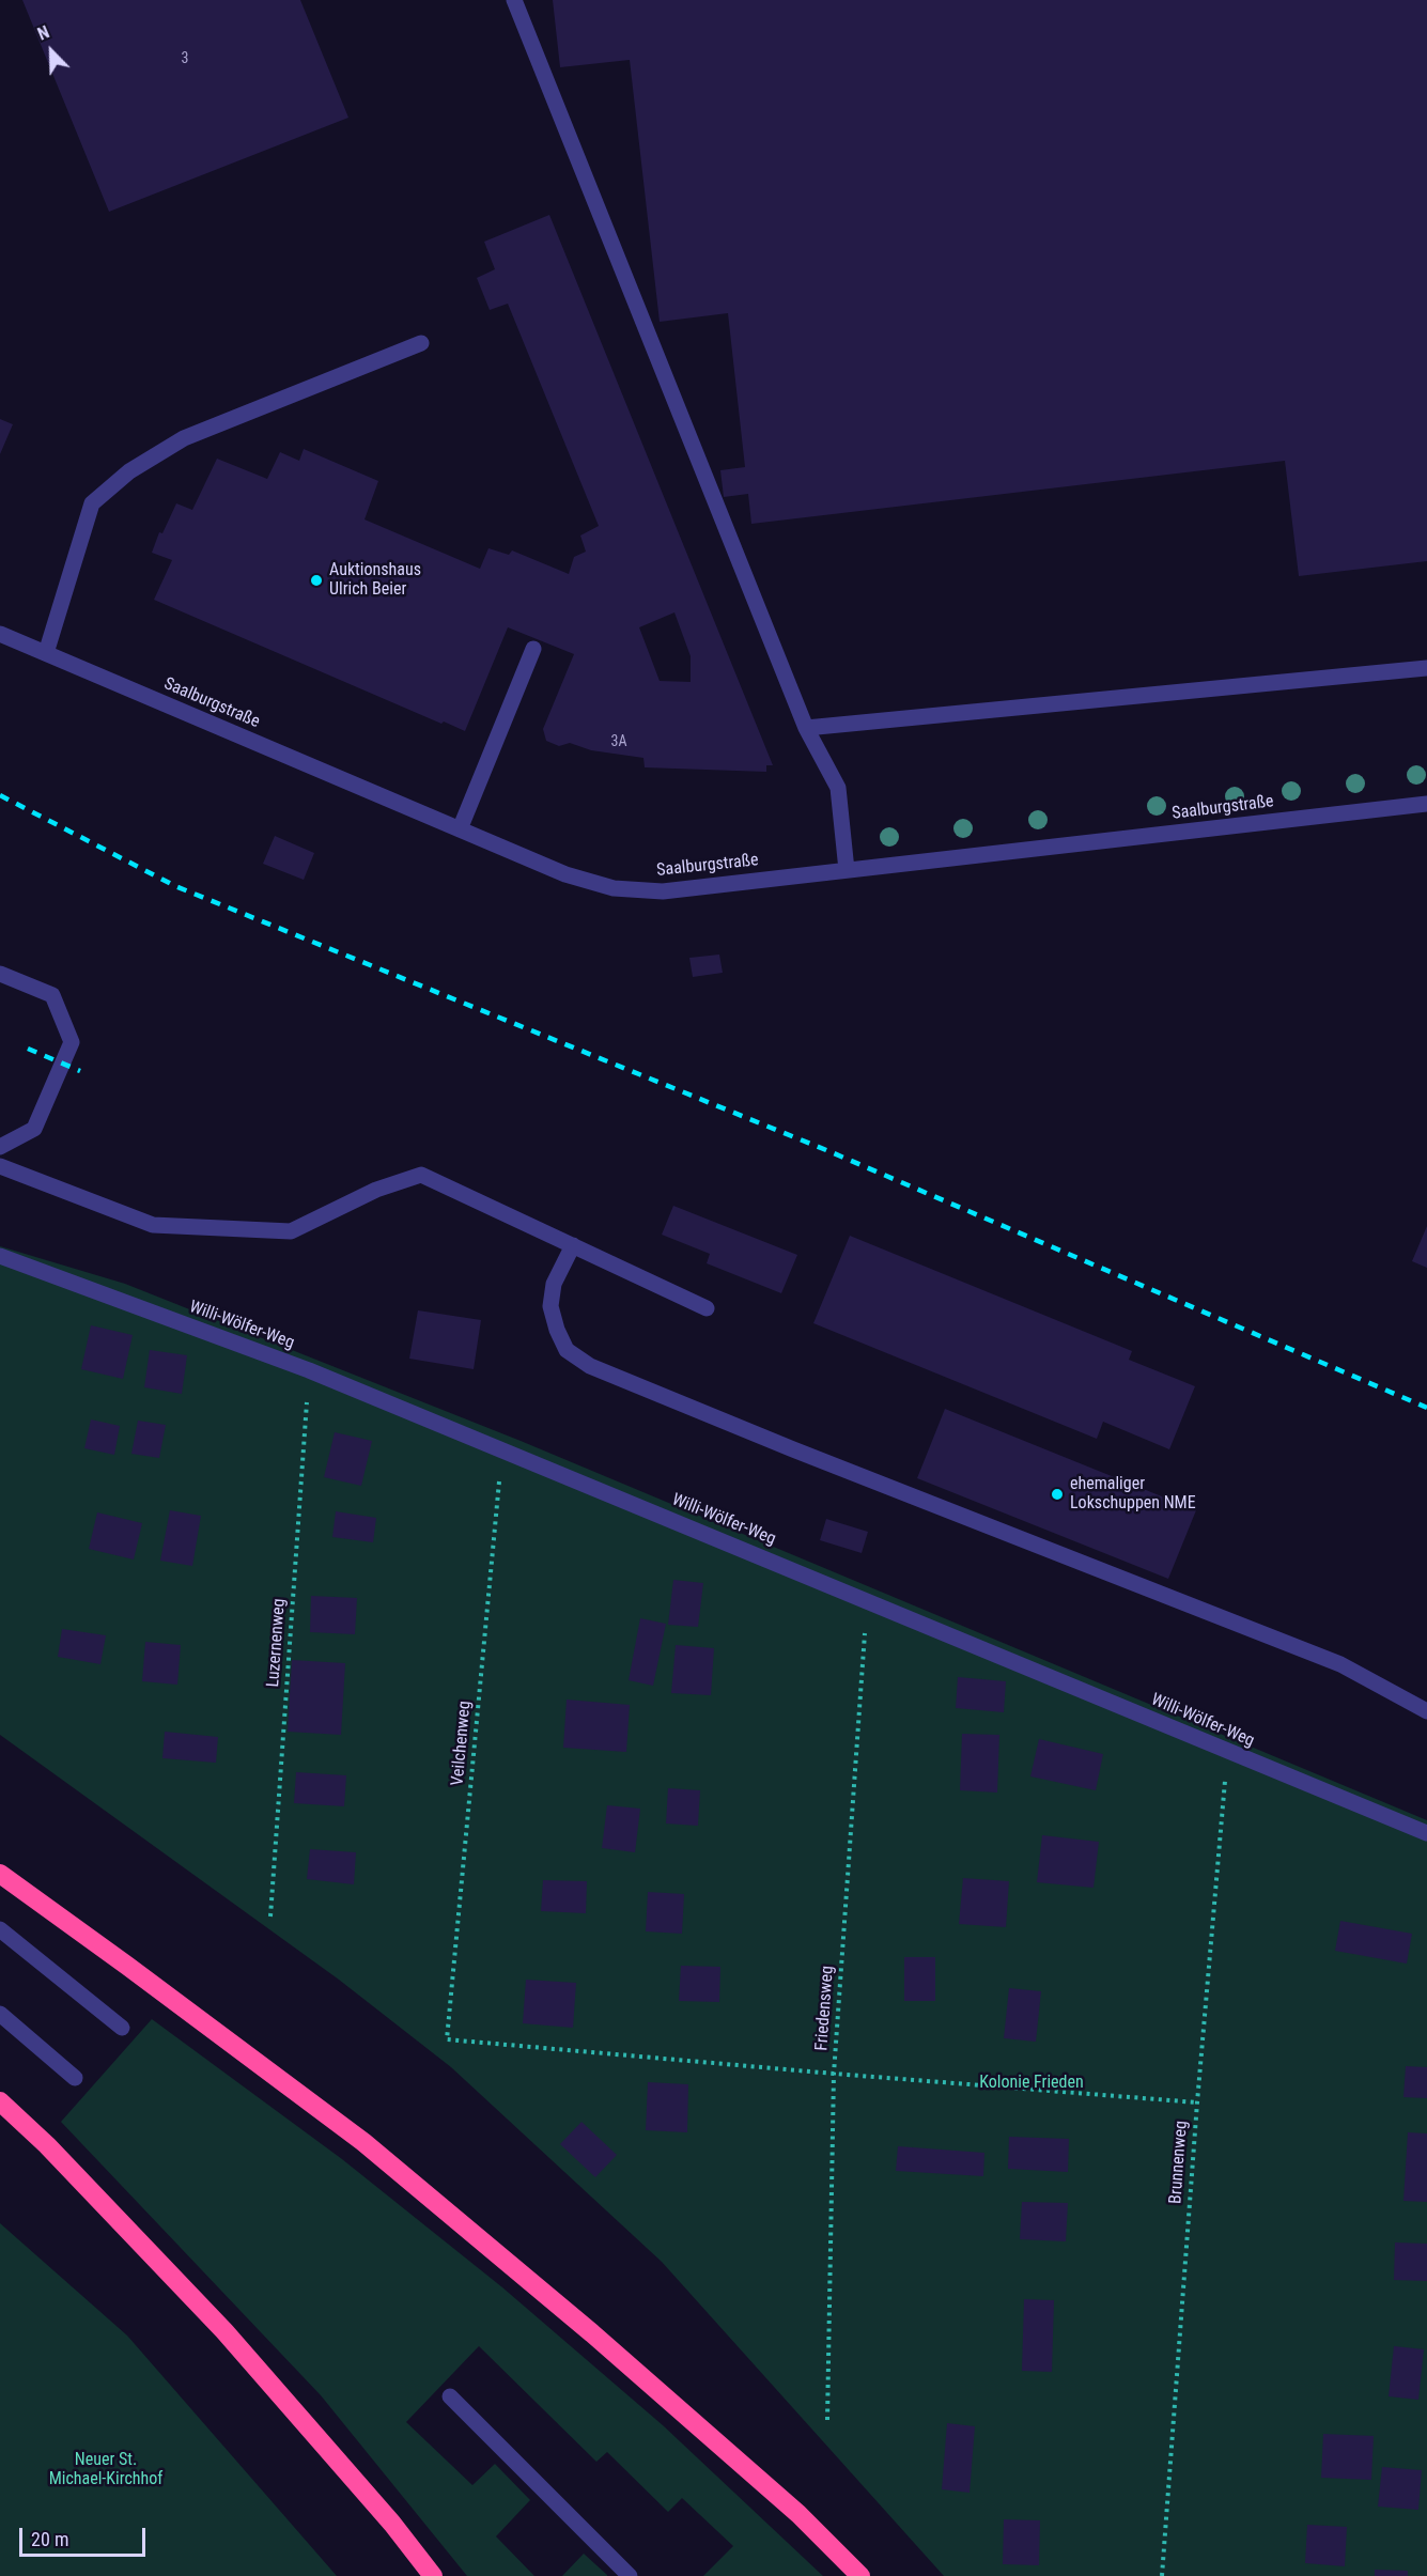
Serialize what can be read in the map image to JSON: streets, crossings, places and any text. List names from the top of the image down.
{
  "streets": {
    "street": ["Saalburgstraße", "Willi-Wölfer-Weg"],
    "path": [
      "Luzernenweg",
      "Veilchenweg",
      "Friedensweg",
      "Brunnenweg"
    ]
  },
  "crossings": [
    ["Willi-Wölfer-Weg", "Luzernenweg"],
    ["Willi-Wölfer-Weg", "Veilchenweg"],
    ["Willi-Wölfer-Weg", "Friedensweg"],
    ["Willi-Wölfer-Weg", "Brunnenweg"],
    ["Veilchenweg", "Friedensweg"]
  ],
  "parks": ["Kolonie Frieden", "Neuer St. Michael-Kirchhof"],
  "places": ["Auktionshaus Ulrich Beier", "ehemaliger Lokschuppen NME"],
  "house_numbers": ["3", "3A"],
  "scale_bar": "20 m",
  "north": "top left"
}
